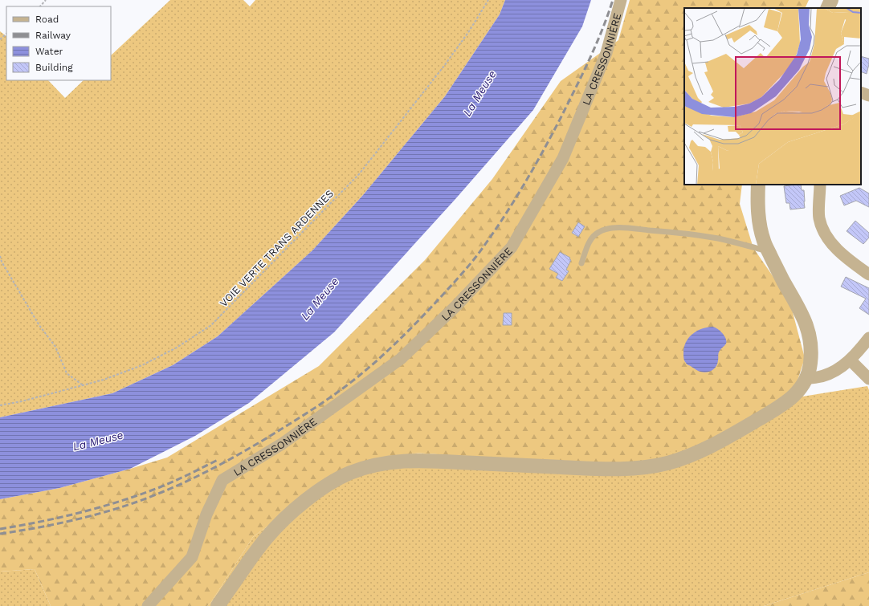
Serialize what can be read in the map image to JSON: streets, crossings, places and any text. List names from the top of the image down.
{
  "streets": {
    "street": ["LA CRESSONNIÈRE"],
    "path": ["VOIE VERTE TRANS ARDENNES"]
  },
  "water": ["La Meuse"],
  "legend": [
    "Road",
    "Railway",
    "Water",
    "Building"
  ]
}
